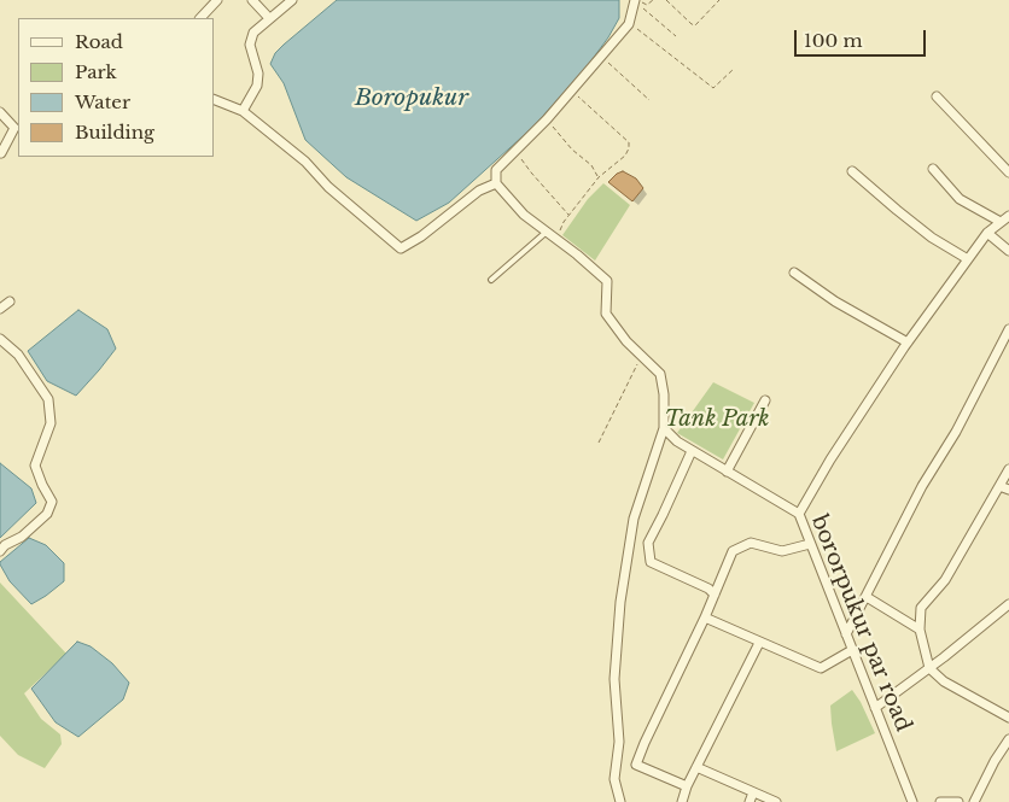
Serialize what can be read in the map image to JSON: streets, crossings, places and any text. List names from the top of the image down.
{
  "streets": {
    "street": ["bororpukur par road"]
  },
  "water": ["Boropukur"],
  "parks": ["Tank Park"],
  "legend": [
    "Road",
    "Park",
    "Water",
    "Building"
  ],
  "scale_bar": "100 m"
}
